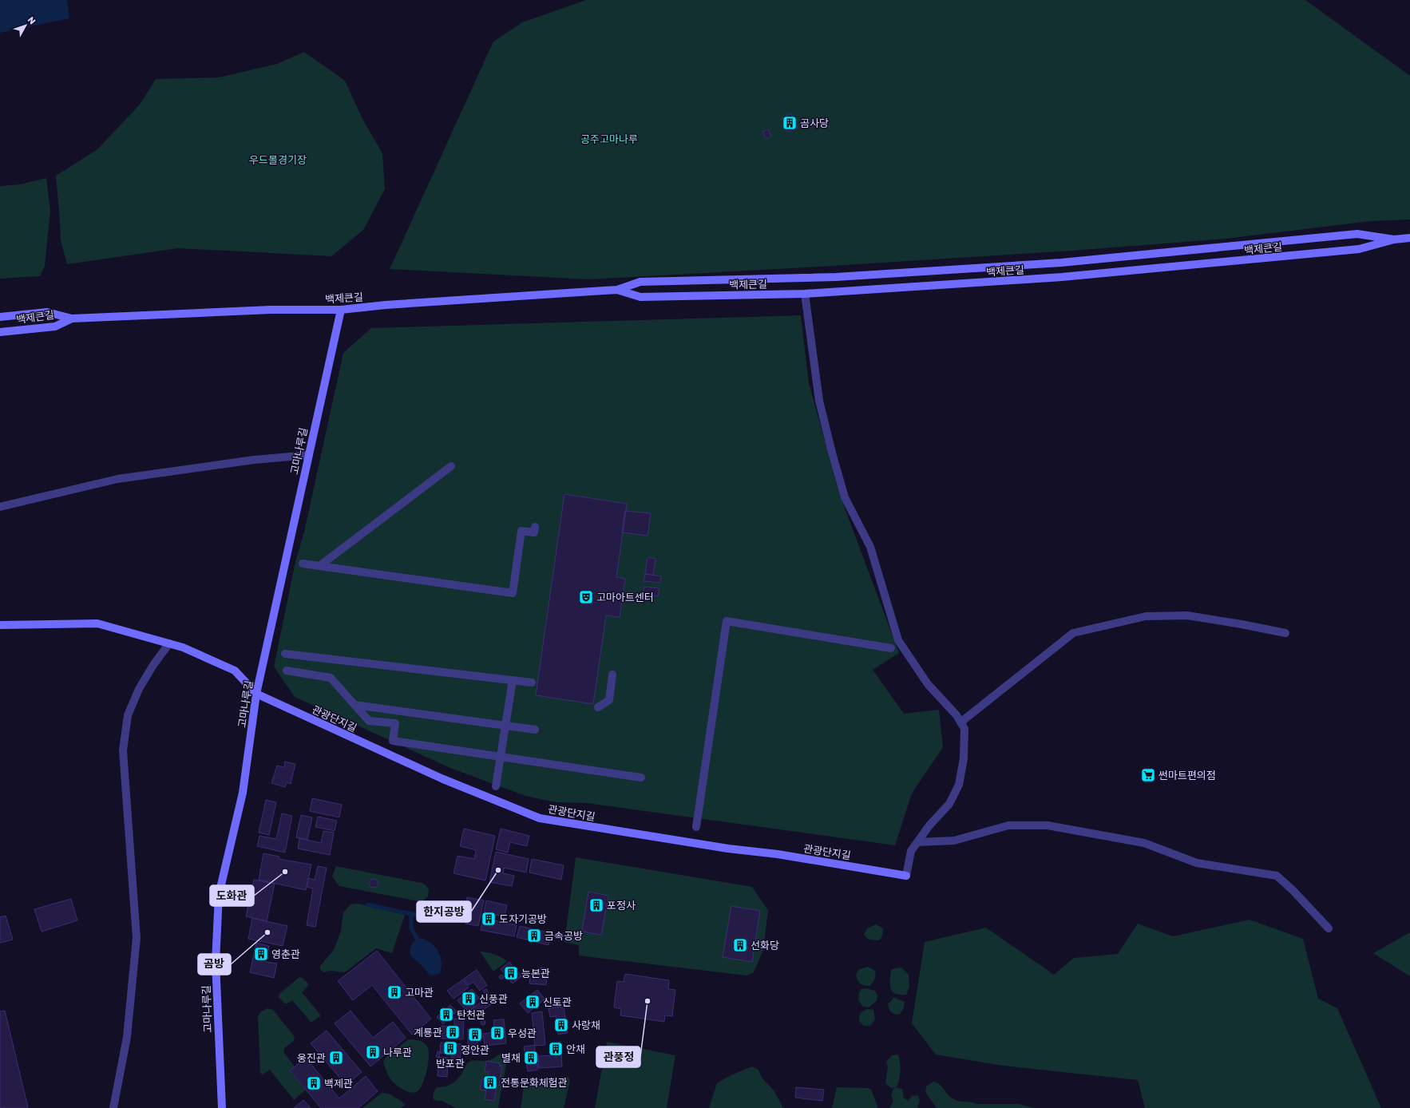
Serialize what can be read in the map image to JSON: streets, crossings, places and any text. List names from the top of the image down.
{
  "streets": {
    "main road": ["백제큰길", "고마나루길", "관광단지길"]
  },
  "crossings": [
    ["백제큰길", "고마나루길"],
    ["고마나루길", "관광단지길"]
  ],
  "parks": ["공주고마나루", "우드볼경기장"],
  "places": {
    "building": [
      "곰사당",
      "포정사",
      "도자기공방",
      "금속공방",
      "선화당",
      "영춘관",
      "능본관",
      "고마관",
      "신풍관",
      "신토관",
      "탄천관",
      "사랑채",
      "계룡관",
      "우성관",
      "정안관",
      "반포관",
      "안채",
      "나루관",
      "웅진관",
      "별채",
      "전통문화체험관",
      "백제관"
    ],
    "theatre": ["고마아트센터"],
    "supermarket": ["썬마트편의점"],
    "other": [
      "한지공방",
      "도화관",
      "곰방",
      "관풍정"
    ]
  },
  "north": "top right"
}
